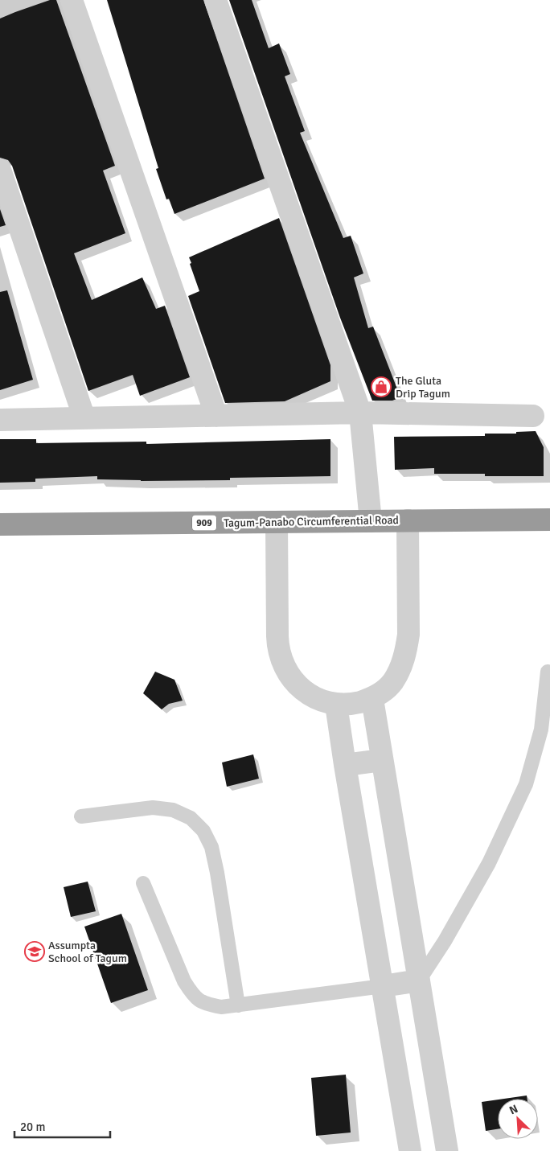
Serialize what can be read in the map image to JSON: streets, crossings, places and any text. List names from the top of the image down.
{
  "streets": {
    "highway": ["Tagum-Panabo Circumferential Road", "909"]
  },
  "places": {
    "shop": ["The Gluta Drip Tagum"],
    "school or university": ["Assumpta School of Tagum"]
  },
  "scale_bar": "20 m",
  "north": "top left"
}
